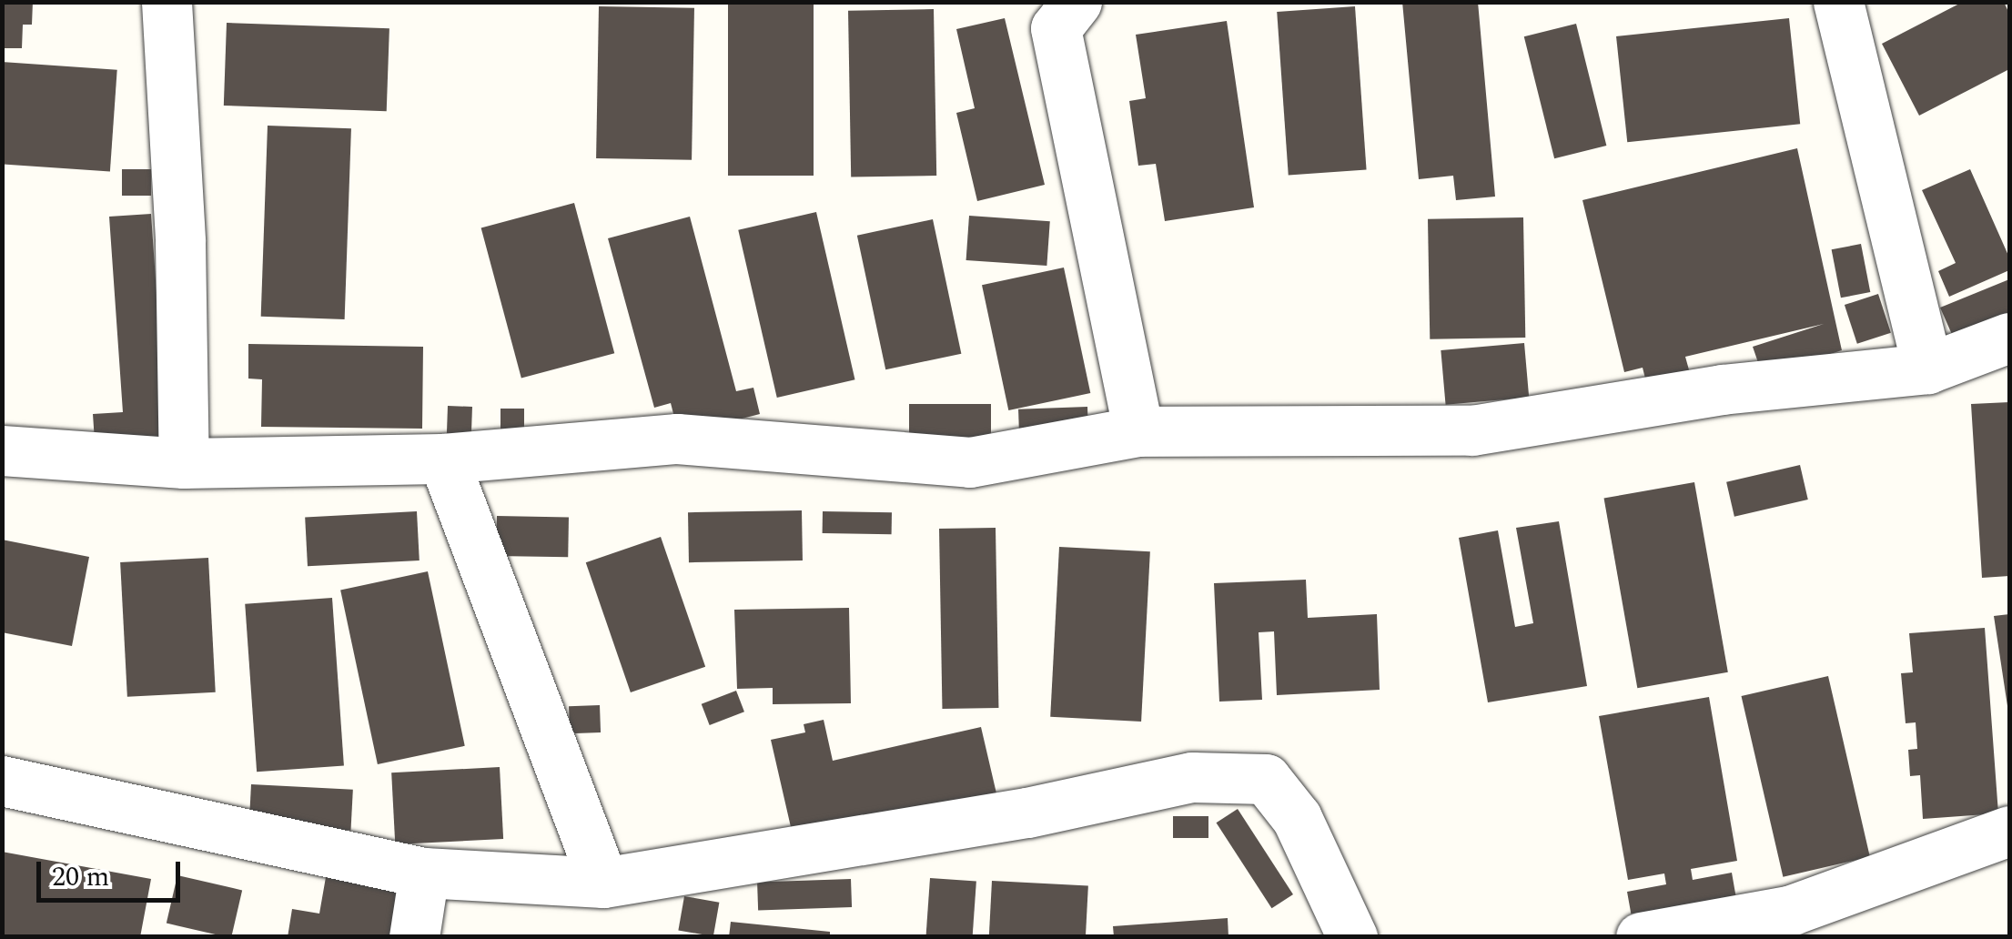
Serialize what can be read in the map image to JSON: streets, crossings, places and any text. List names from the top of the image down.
{
  "scale_bar": "20 m"
}
